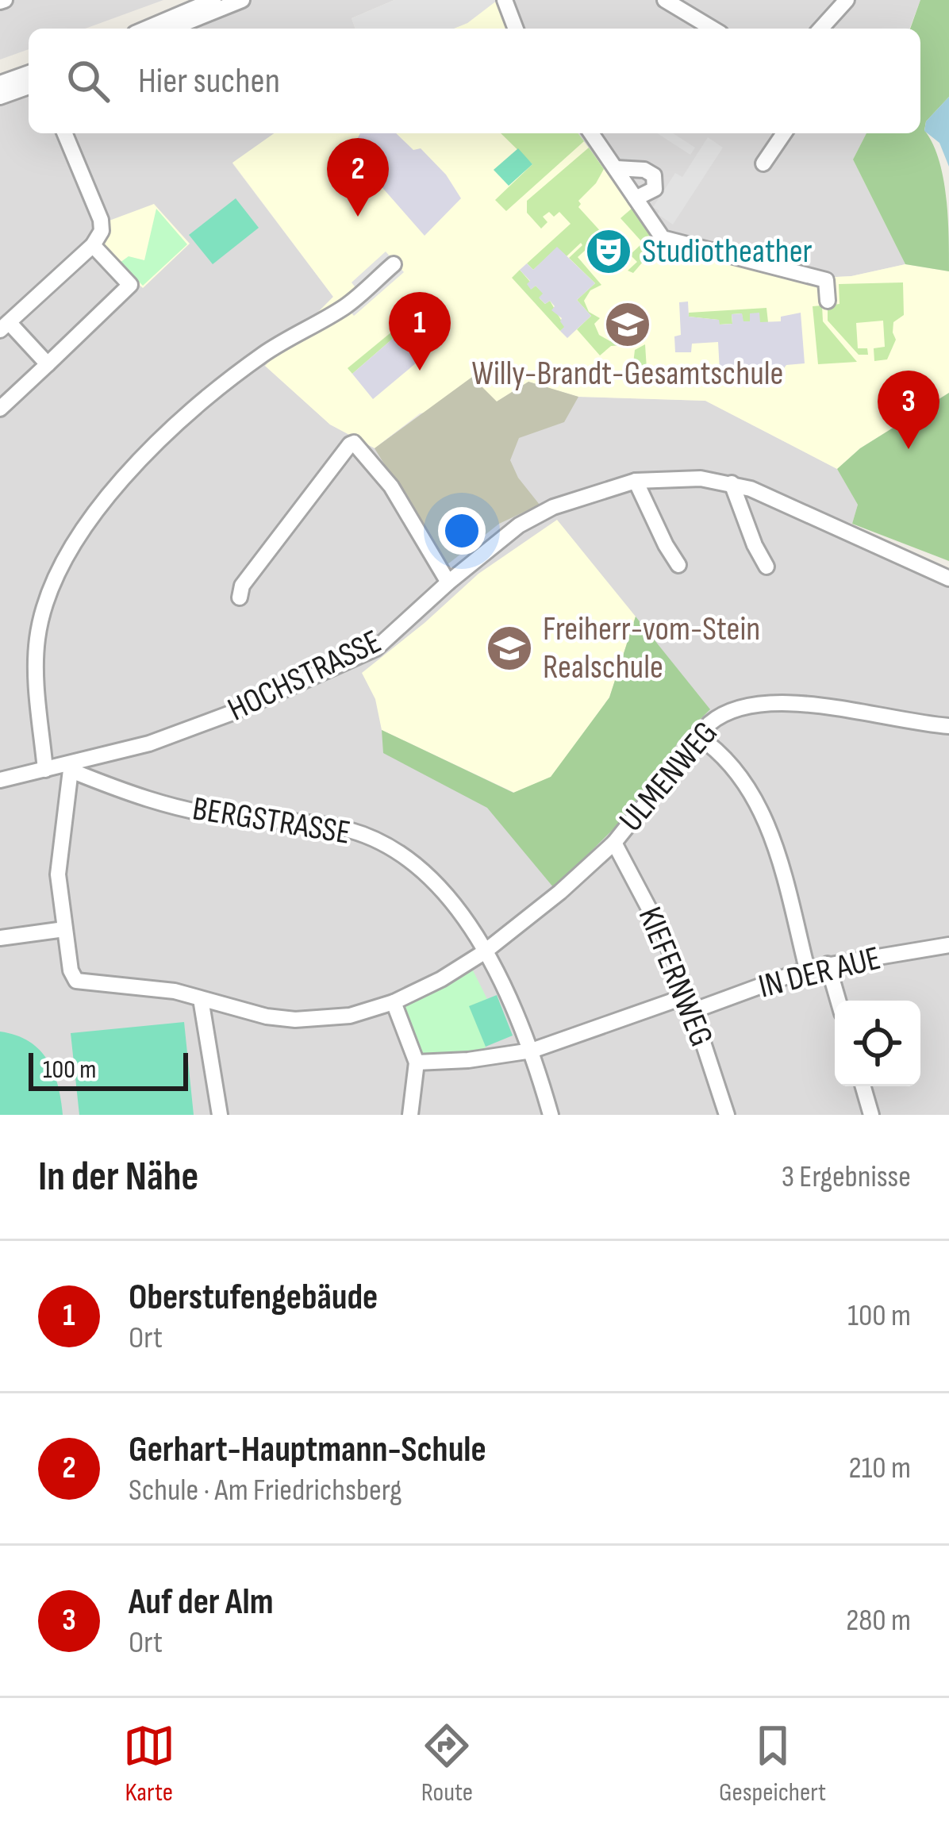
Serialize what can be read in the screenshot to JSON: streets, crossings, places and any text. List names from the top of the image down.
{
  "streets": {
    "street": [
      "HOCHSTRASSE",
      "ULMENWEG",
      "BERGSTRASSE",
      "IN DER AUE",
      "KIEFERNWEG"
    ]
  },
  "crossings": [
    ["HOCHSTRASSE", "BERGSTRASSE"],
    ["ULMENWEG", "BERGSTRASSE"],
    ["ULMENWEG", "KIEFERNWEG"],
    ["IN DER AUE", "KIEFERNWEG"]
  ],
  "places": {
    "theatre": ["Studiotheather"],
    "school or university": ["Willy-Brandt-Gesamtschule", "Freiherr-vom-Stein Realschule"]
  },
  "scale_bar": "100 m",
  "page": {
    "search": "Hier suchen",
    "pins": ["2", "1", "3"],
    "scale": "100 m",
    "heading": ["In der Nähe", "3 Ergebnisse"],
    "list": [
      {
        "mark": "1",
        "name": "Oberstufengebäude",
        "note": "Ort",
        "value": "100 m"
      },
      {
        "mark": "2",
        "name": "Gerhart-Hauptmann-Schule",
        "note": "Schule · Am Friedrichsberg",
        "value": "210 m"
      },
      {
        "mark": "3",
        "name": "Auf der Alm",
        "note": "Ort",
        "value": "280 m"
      }
    ],
    "nav": ["Karte", "Route", "Gespeichert"]
  }
}
